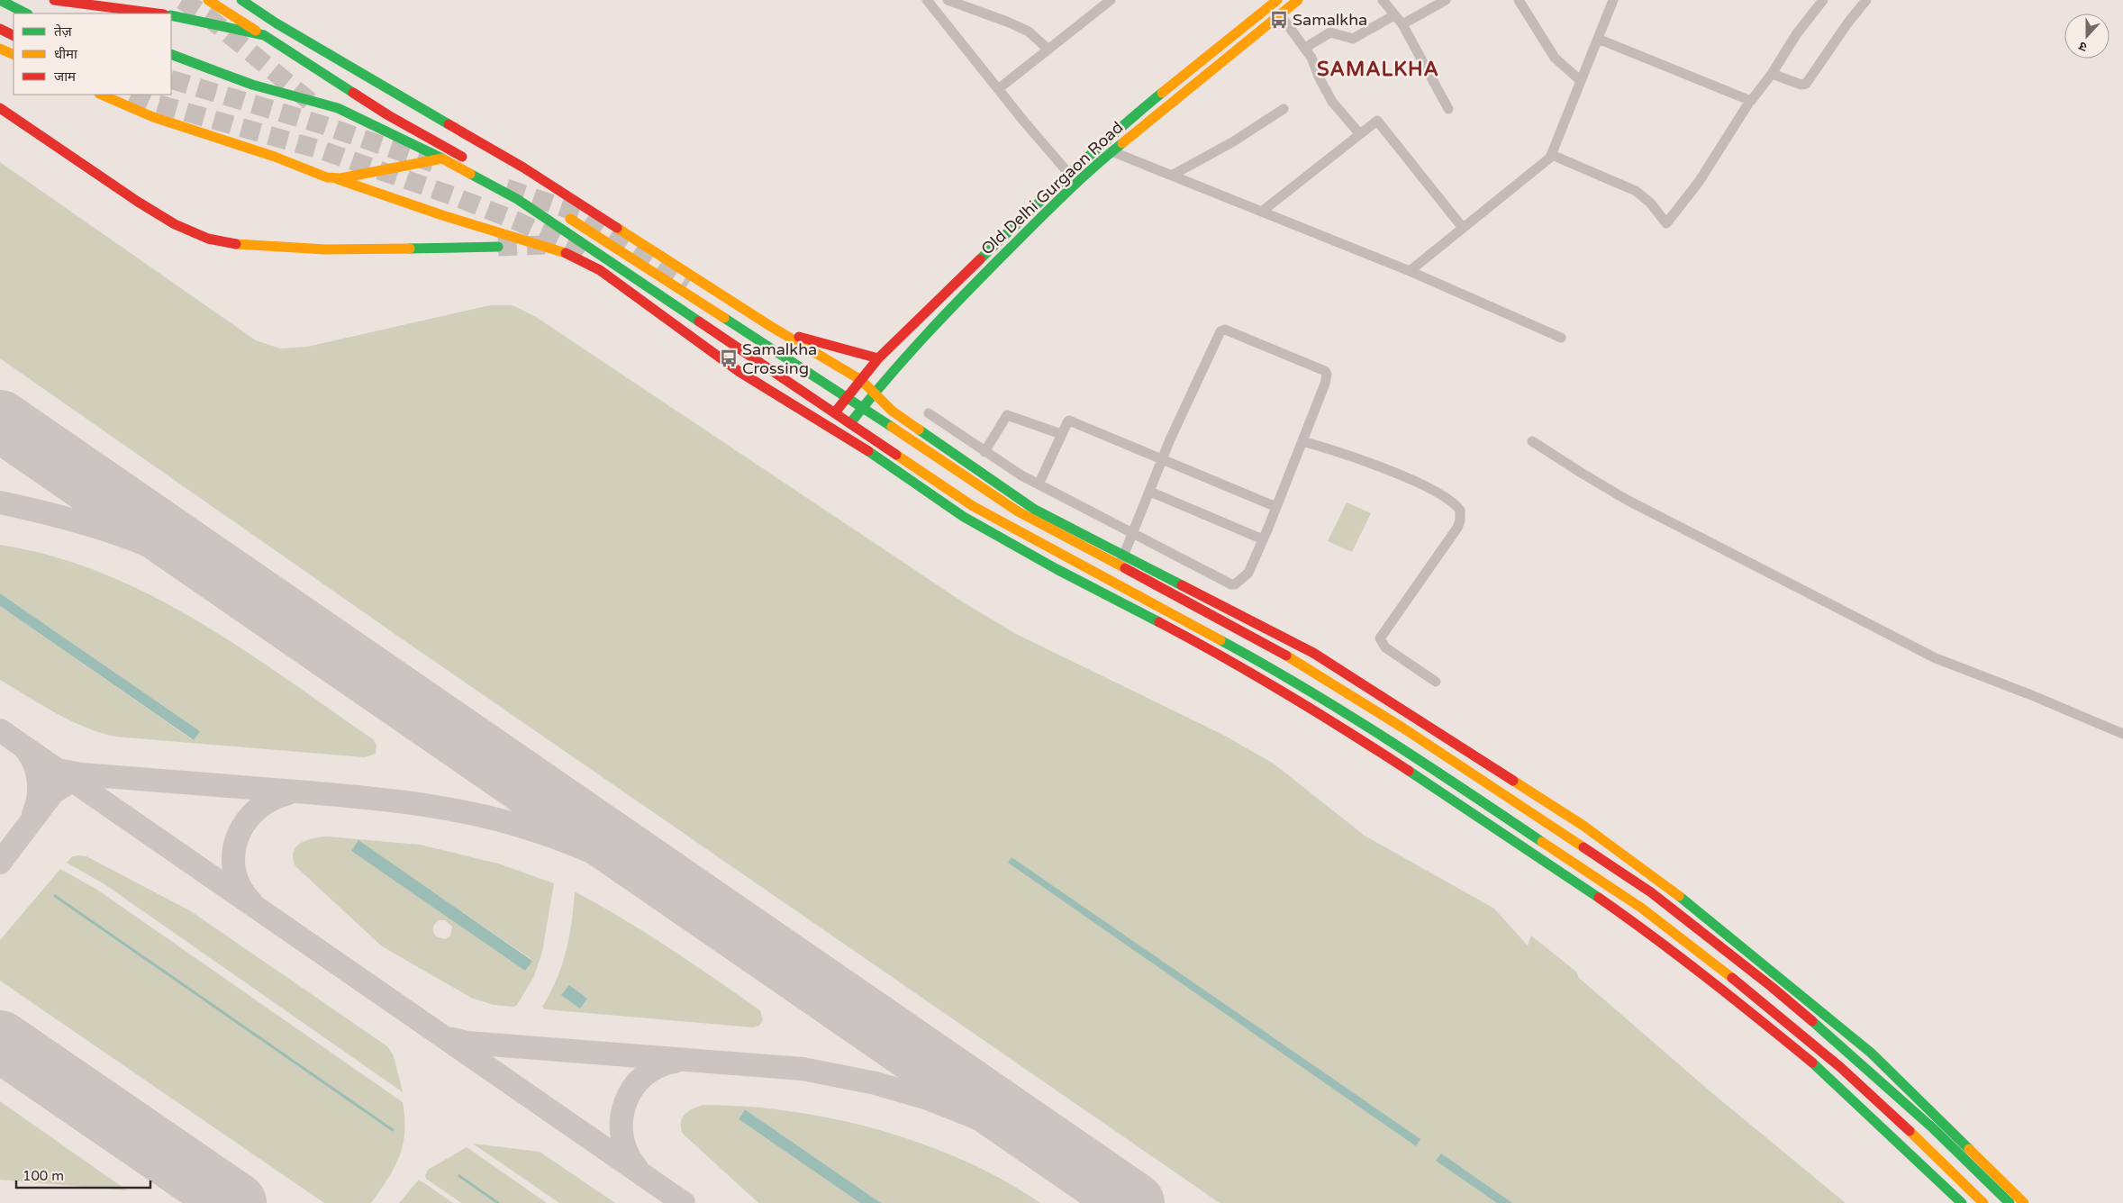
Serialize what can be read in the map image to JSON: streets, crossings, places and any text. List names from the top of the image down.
{
  "streets": {
    "main road": ["Old Delhi Gurgaon Road"]
  },
  "districts": ["SAMALKHA"],
  "places": {
    "bus stop": ["Samalkha", "Samalkha Crossing"]
  },
  "legend": ["तेज़", "धीमा", "जाम"],
  "scale_bar": "100 m",
  "north": "bottom"
}
